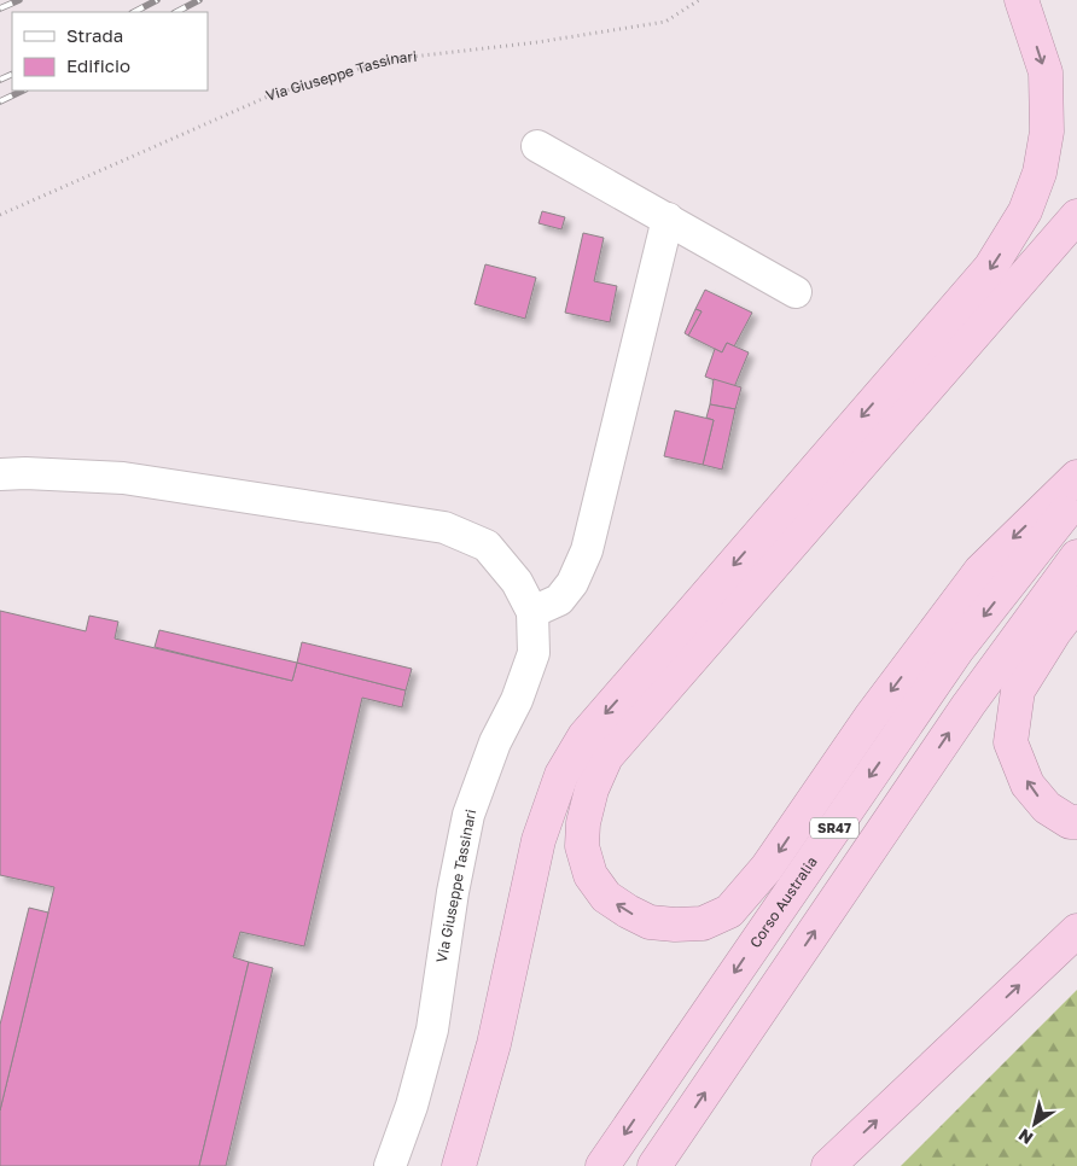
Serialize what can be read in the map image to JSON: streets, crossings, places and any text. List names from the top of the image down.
{
  "streets": {
    "highway": ["SR47", "Corso Australia"],
    "street": ["Via Giuseppe Tassinari"]
  },
  "legend": ["Strada", "Edificio"],
  "north": "bottom left"
}
